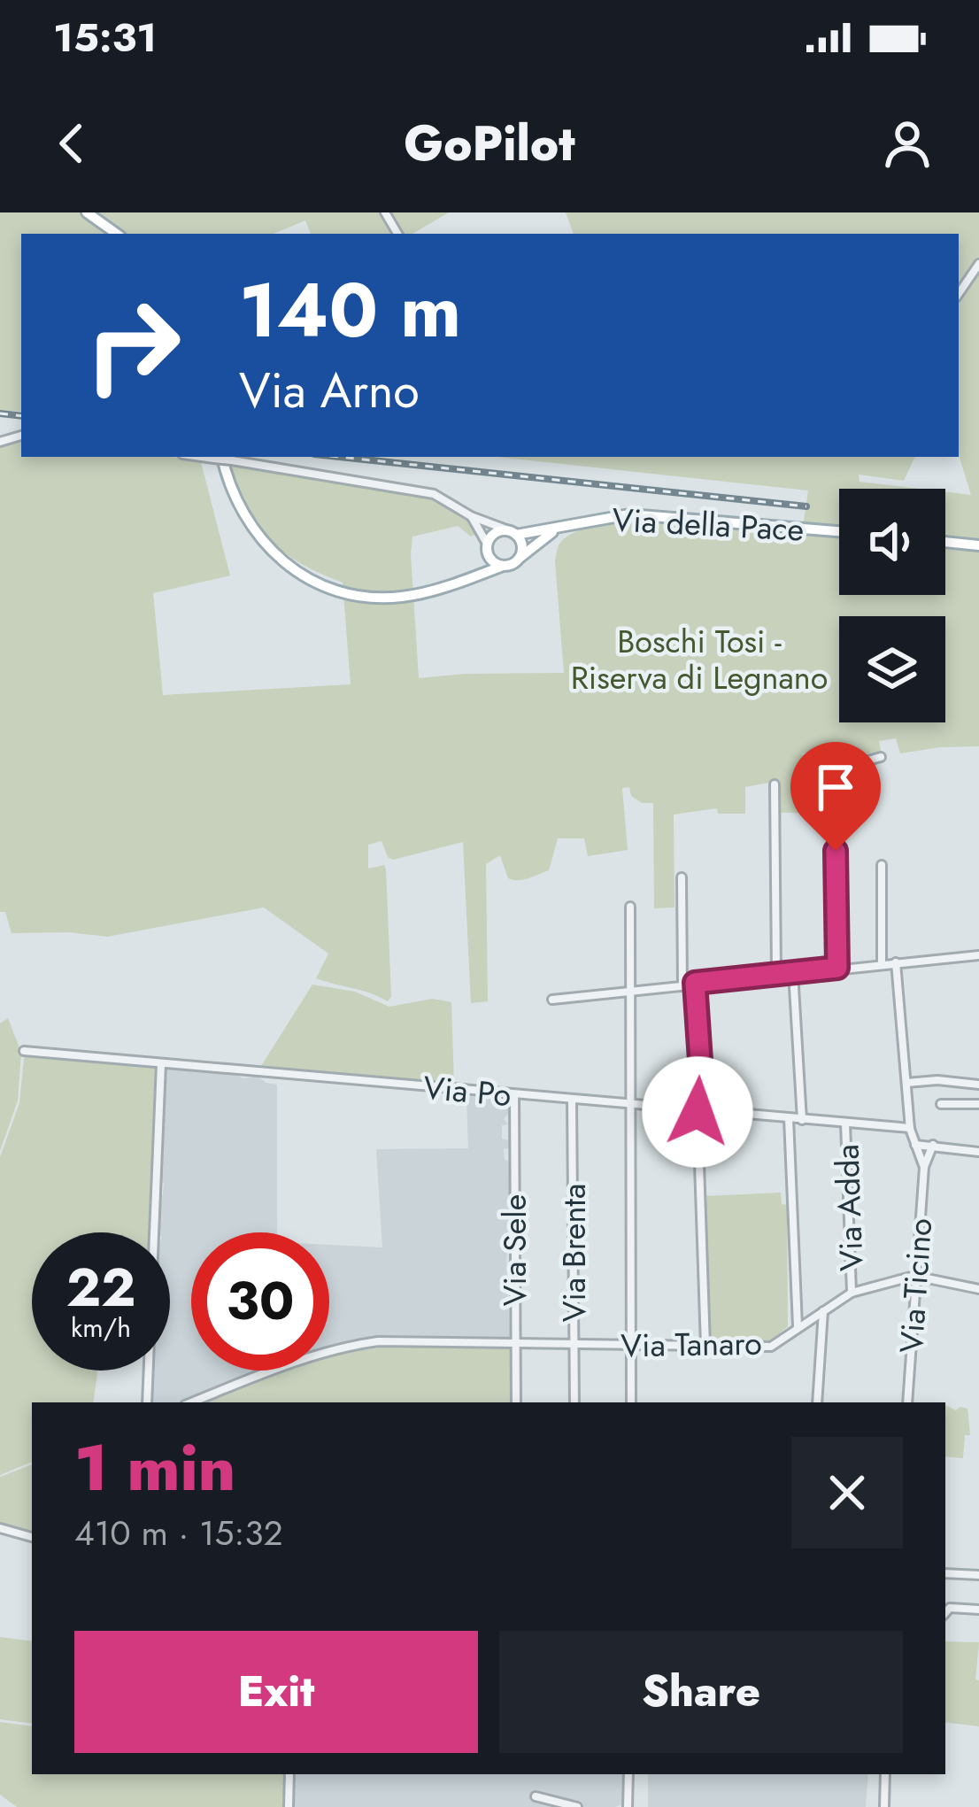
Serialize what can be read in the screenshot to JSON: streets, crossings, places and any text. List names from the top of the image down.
{
  "streets": {
    "main road": ["Via della Pace"],
    "street": [
      "Via Po",
      "Via Adda",
      "Via Sele",
      "Via Brenta",
      "Via Ticino",
      "Via Tanaro"
    ]
  },
  "crossings": [
    ["Via Po", "Via Adda"],
    ["Via Po", "Via Sele"],
    ["Via Po", "Via Brenta"],
    ["Via Adda", "Via Tanaro"],
    ["Via Sele", "Via Tanaro"],
    ["Via Brenta", "Via Tanaro"],
    ["Via Ticino", "Via Tanaro"]
  ],
  "parks": ["Boschi Tosi - Riserva di Legnano"],
  "page": {
    "status": "15:31",
    "header": "GoPilot",
    "turn": ["140 m", "Via Arno"],
    "speed": "22 km/h",
    "limit": "30",
    "heading": ["1 min", "410 m · 15:32"],
    "buttons": ["Exit", "Share"]
  }
}
